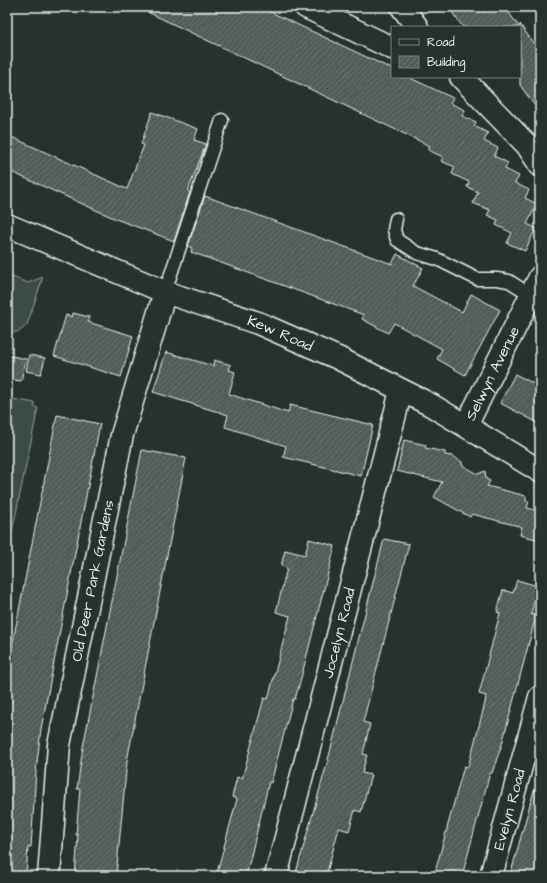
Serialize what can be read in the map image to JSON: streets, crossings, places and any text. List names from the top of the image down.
{
  "streets": {
    "street": [
      "Kew Road",
      "Selwyn Avenue",
      "Old Deer Park Gardens",
      "Jocelyn Road",
      "Evelyn Road"
    ]
  },
  "crossings": [
    ["Kew Road", "Selwyn Avenue"],
    ["Kew Road", "Old Deer Park Gardens"],
    ["Kew Road", "Jocelyn Road"]
  ],
  "legend": ["Road", "Building"]
}
